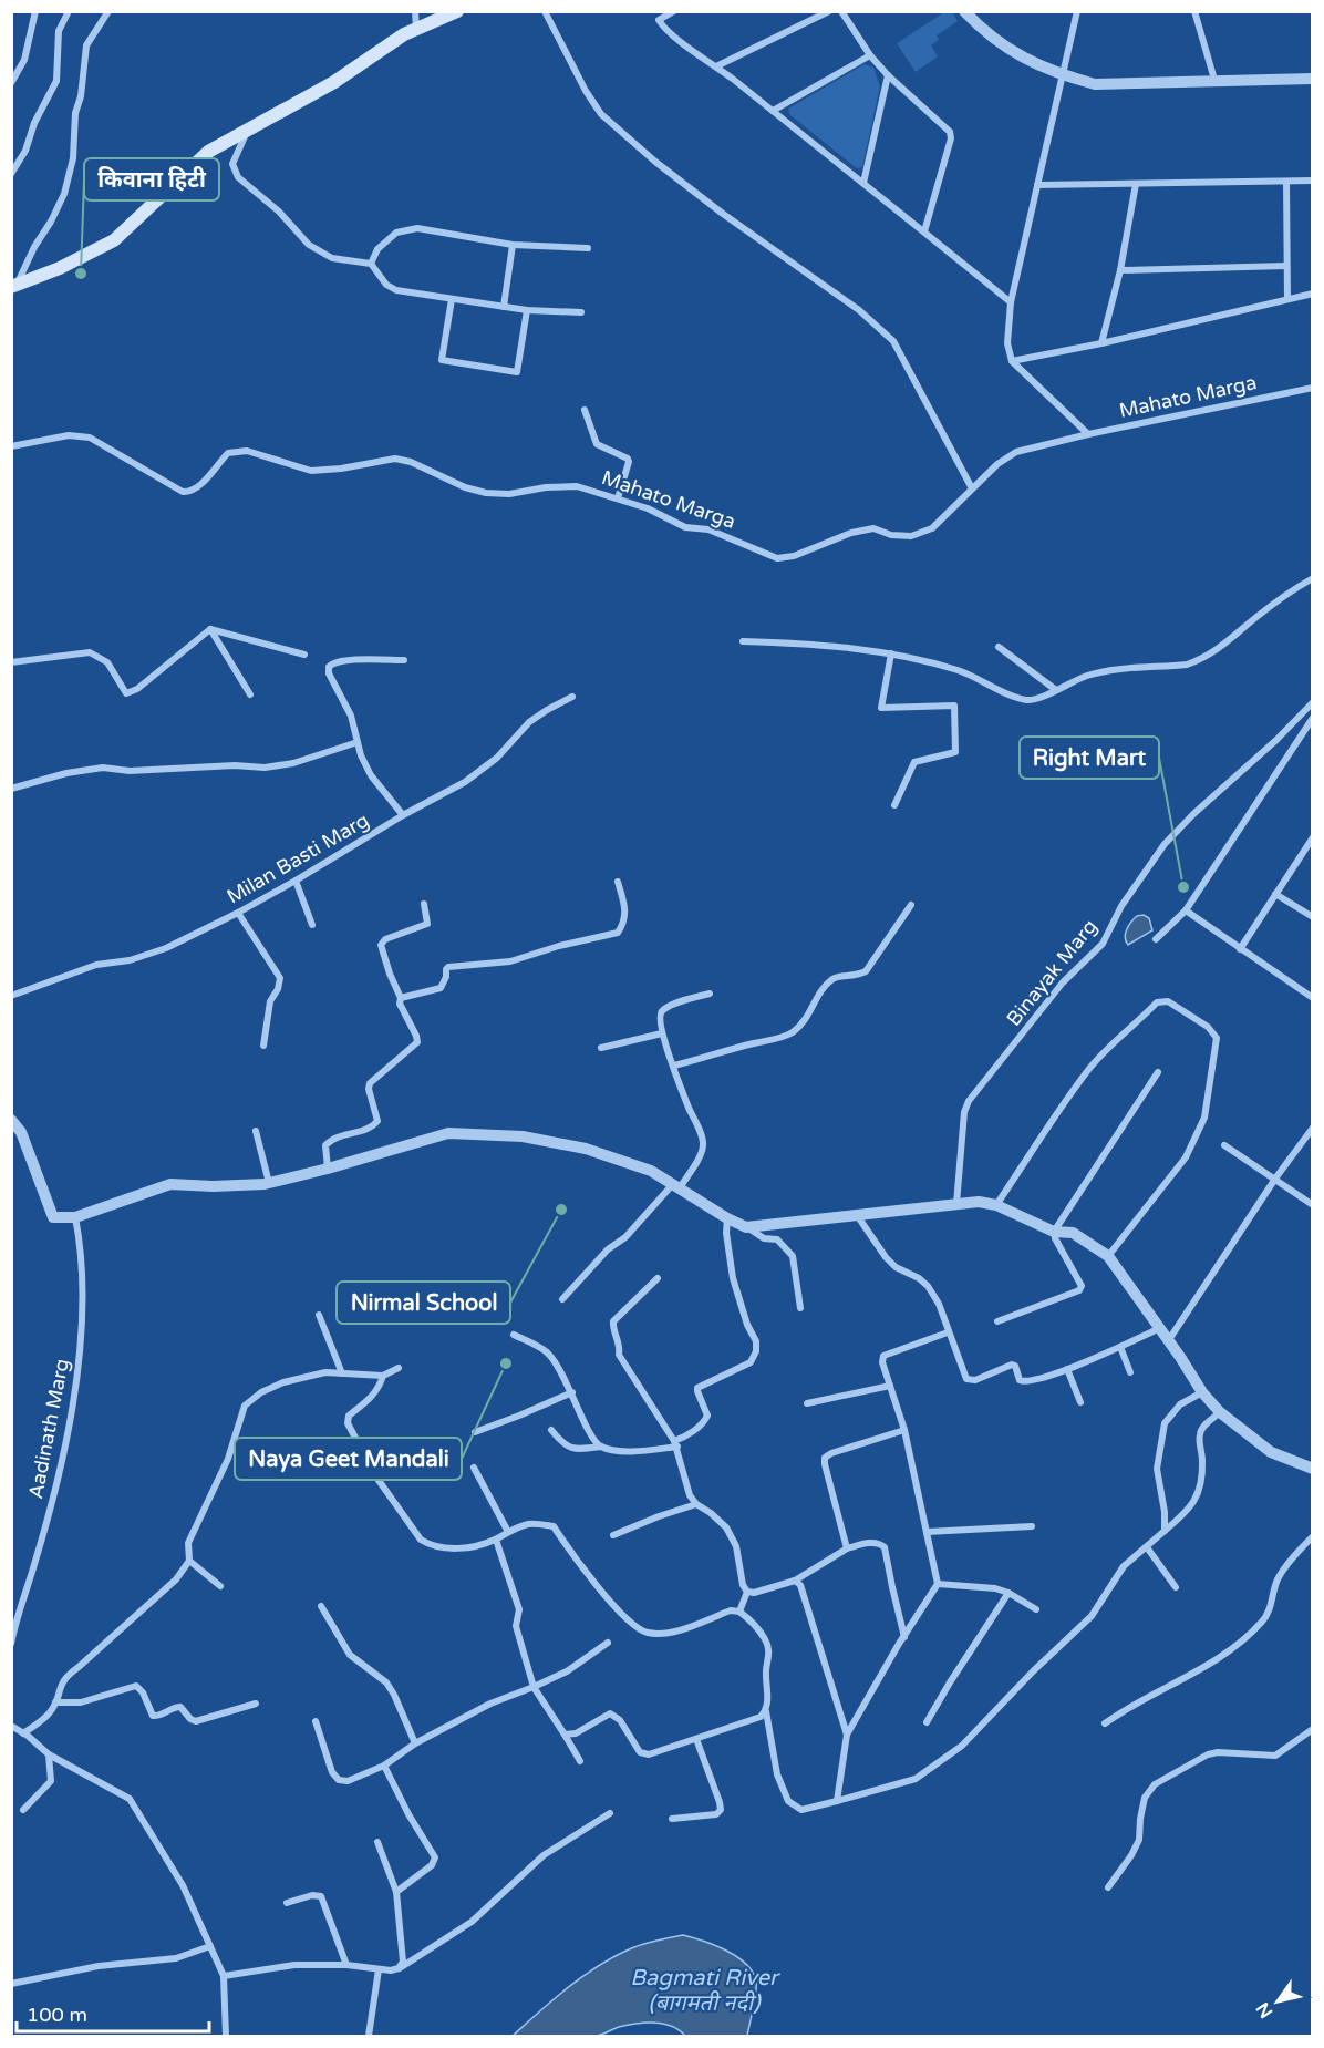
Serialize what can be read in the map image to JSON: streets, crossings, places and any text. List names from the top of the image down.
{
  "streets": {
    "street": [
      "Mahato Marga",
      "Milan Basti Marg",
      "Binayak Marg",
      "Aadinath Marg"
    ]
  },
  "water": ["Bagmati River (बागमती नदी)"],
  "places": [
    "किवाना हिटी",
    "Right Mart",
    "Nirmal School",
    "Naya Geet Mandali"
  ],
  "scale_bar": "100 m",
  "north": "bottom left"
}
